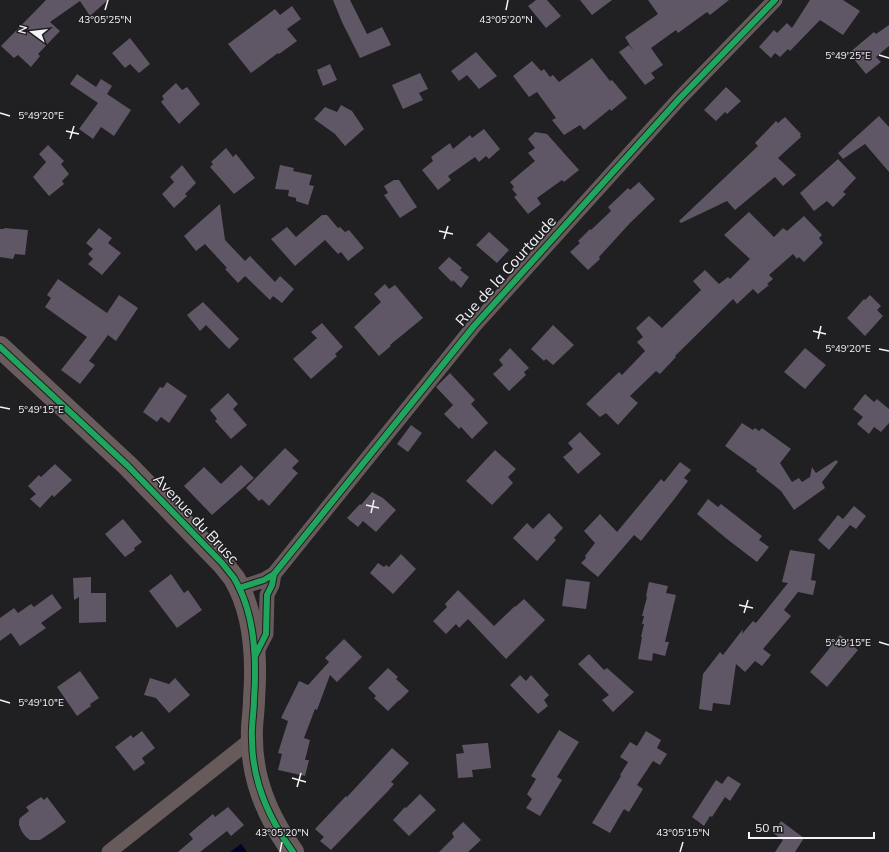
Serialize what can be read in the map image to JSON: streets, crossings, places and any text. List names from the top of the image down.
{
  "streets": {
    "street": ["Rue de la Courtaude", "Avenue du Brusc"]
  },
  "crossings": [
    ["Rue de la Courtaude", "Avenue du Brusc"]
  ],
  "scale_bar": "50 m",
  "north": "left",
  "coordinates": [
    "43°05'25\"N",
    "43°05'20\"N",
    "5°49'25\"E",
    "5°49'20\"E",
    "5°49'15\"E",
    "5°49'10\"E",
    "43°05'15\"N"
  ]
}
